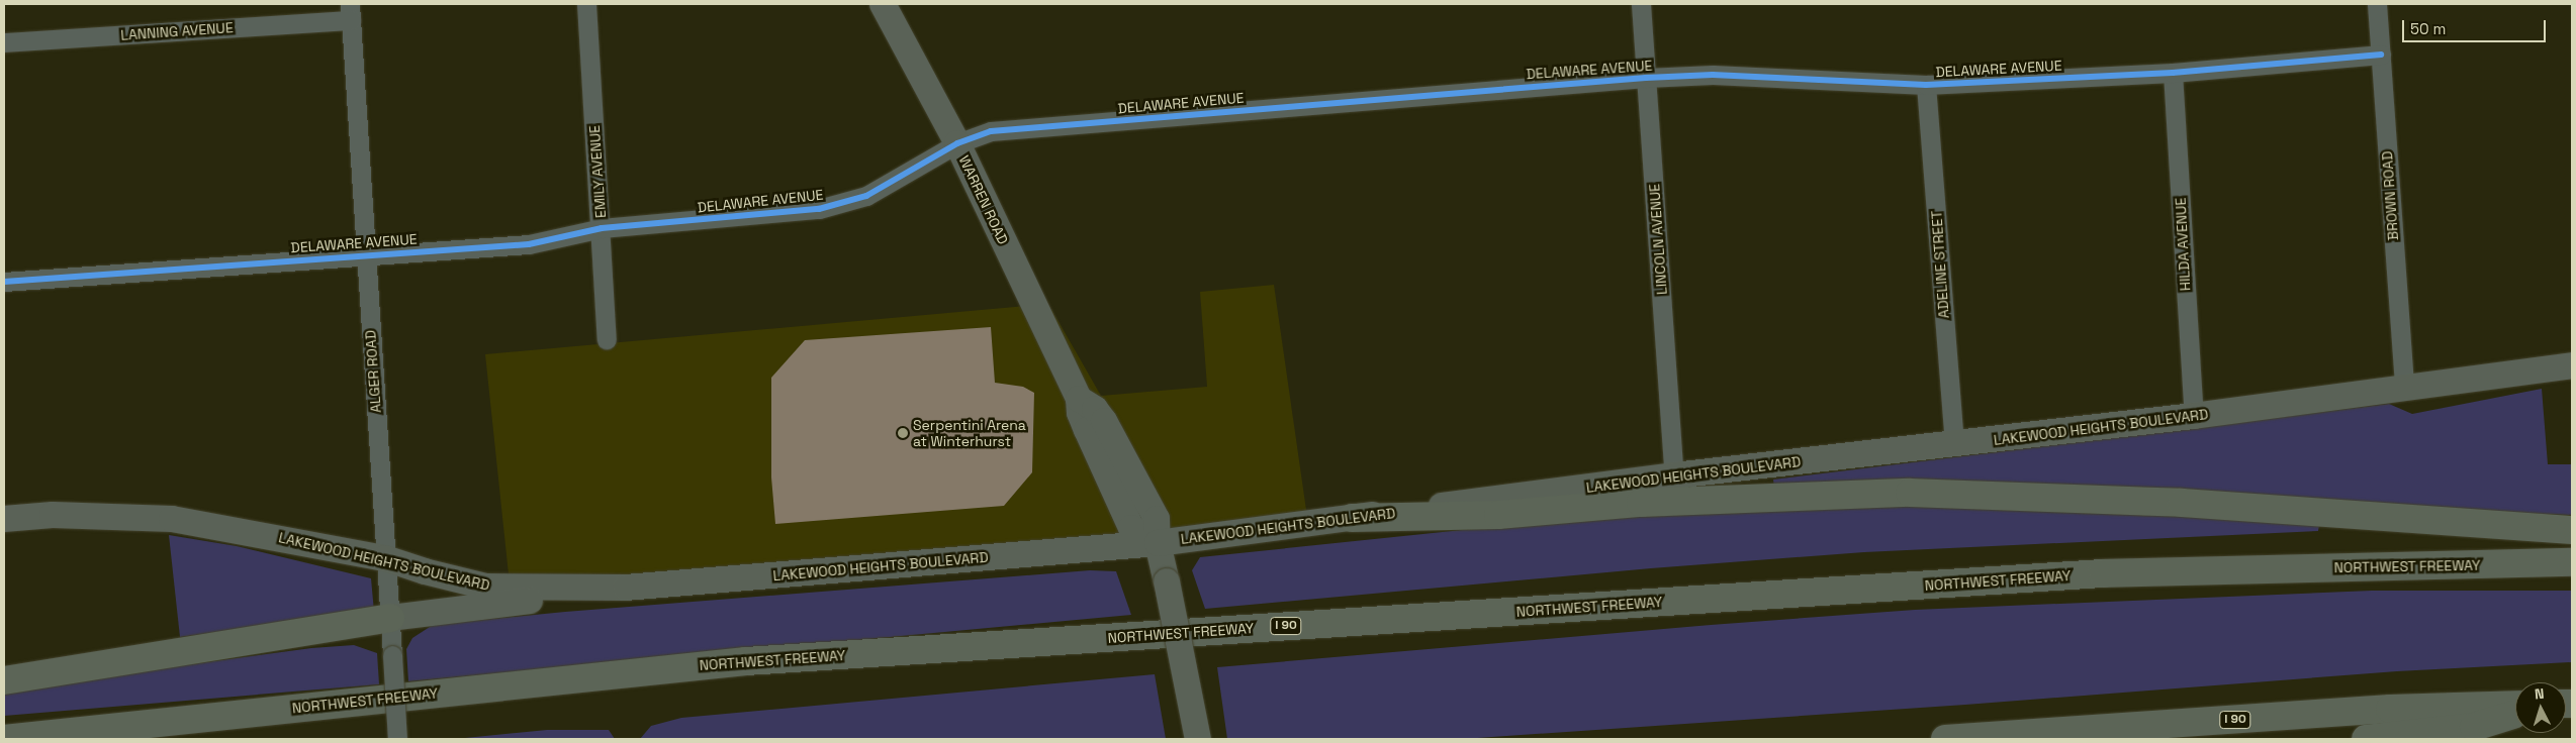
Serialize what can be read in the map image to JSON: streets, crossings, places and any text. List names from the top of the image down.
{
  "streets": {
    "highway": ["NORTHWEST FREEWAY", "I 90"],
    "main road": ["WARREN ROAD", "LAKEWOOD HEIGHTS BOULEVARD"],
    "street": [
      "LANNING AVENUE",
      "DELAWARE AVENUE",
      "EMILY AVENUE",
      "BROWN ROAD",
      "LINCOLN AVENUE",
      "HILDA AVENUE",
      "ADELINE STREET",
      "ALGER ROAD"
    ]
  },
  "crossings": [
    ["LANNING AVENUE", "ALGER ROAD"],
    ["DELAWARE AVENUE", "EMILY AVENUE"],
    ["DELAWARE AVENUE", "BROWN ROAD"],
    ["DELAWARE AVENUE", "WARREN ROAD"],
    ["DELAWARE AVENUE", "LINCOLN AVENUE"],
    ["DELAWARE AVENUE", "HILDA AVENUE"],
    ["DELAWARE AVENUE", "ADELINE STREET"],
    ["DELAWARE AVENUE", "ALGER ROAD"],
    ["BROWN ROAD", "LAKEWOOD HEIGHTS BOULEVARD"],
    ["WARREN ROAD", "LAKEWOOD HEIGHTS BOULEVARD"],
    ["LINCOLN AVENUE", "LAKEWOOD HEIGHTS BOULEVARD"],
    ["HILDA AVENUE", "LAKEWOOD HEIGHTS BOULEVARD"],
    ["ADELINE STREET", "LAKEWOOD HEIGHTS BOULEVARD"],
    ["ALGER ROAD", "LAKEWOOD HEIGHTS BOULEVARD"]
  ],
  "places": ["Serpentini Arena at Winterhurst"],
  "scale_bar": "50 m",
  "north": "top"
}
